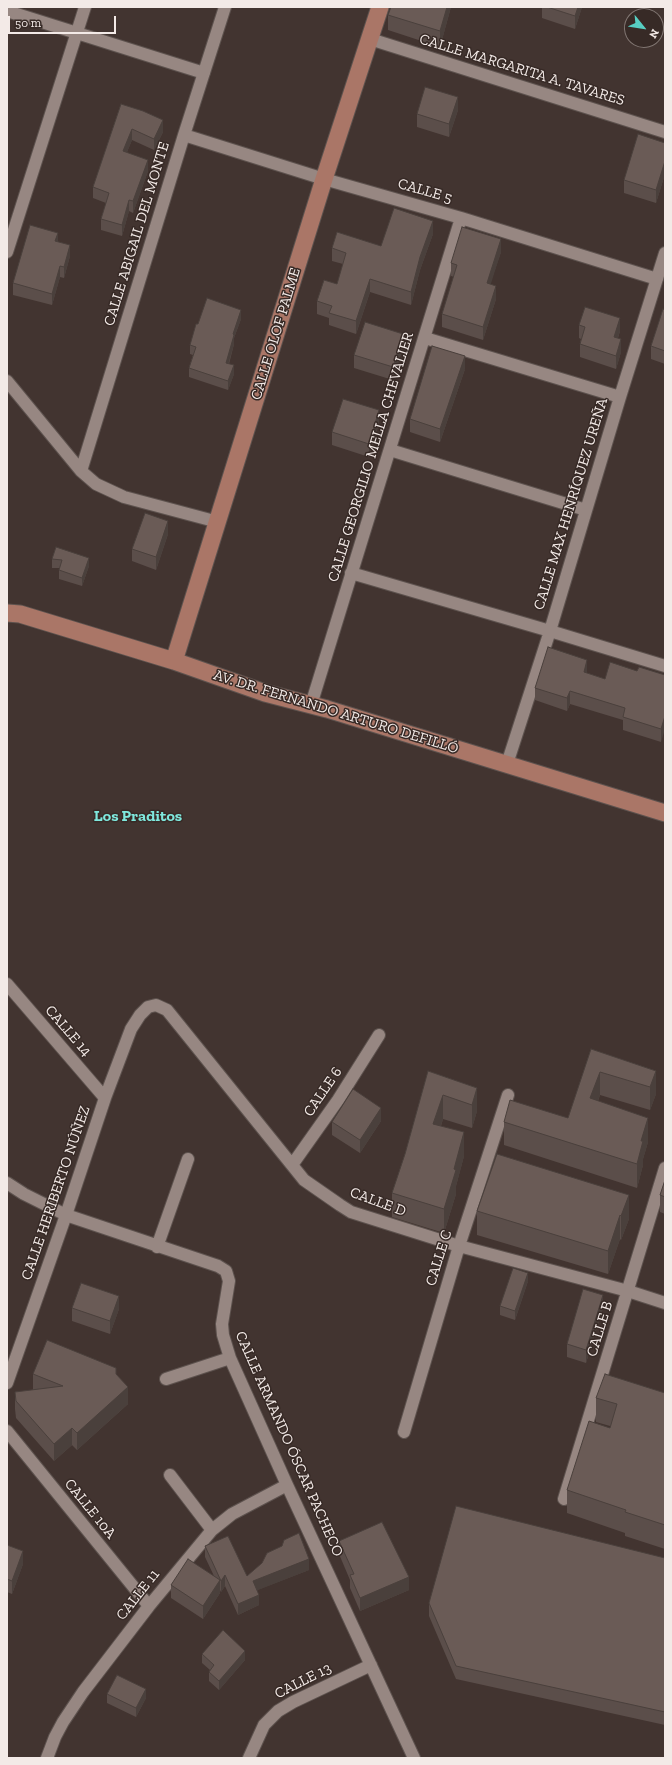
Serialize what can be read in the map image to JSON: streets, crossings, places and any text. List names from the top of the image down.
{
  "streets": {
    "street": [
      "CALLE MARGARITA A. TAVARES",
      "CALLE 5",
      "CALLE ABIGAIL DEL MONTE",
      "CALLE OLOF PALME",
      "CALLE GEORGILIO MELLA CHEVALIER",
      "CALLE MAX HENRÍQUEZ UREÑA",
      "AV. DR. FERNANDO ARTURO DEFILLÓ",
      "CALLE 14",
      "CALLE 6",
      "CALLE HERIBERTO NÚÑEZ",
      "CALLE D",
      "CALLE C",
      "CALLE B",
      "CALLE ARMANDO ÓSCAR PACHECO",
      "CALLE 10A",
      "CALLE 11",
      "CALLE 13"
    ]
  },
  "crossings": [
    ["CALLE MARGARITA A. TAVARES", "CALLE OLOF PALME"],
    ["CALLE 5", "CALLE ABIGAIL DEL MONTE"],
    ["CALLE 5", "CALLE OLOF PALME"],
    ["CALLE 5", "CALLE GEORGILIO MELLA CHEVALIER"],
    ["CALLE 5", "CALLE MAX HENRÍQUEZ UREÑA"],
    ["CALLE OLOF PALME", "AV. DR. FERNANDO ARTURO DEFILLÓ"],
    ["CALLE GEORGILIO MELLA CHEVALIER", "AV. DR. FERNANDO ARTURO DEFILLÓ"],
    ["CALLE MAX HENRÍQUEZ UREÑA", "AV. DR. FERNANDO ARTURO DEFILLÓ"],
    ["CALLE 14", "CALLE HERIBERTO NÚÑEZ"],
    ["CALLE 6", "CALLE D"],
    ["CALLE HERIBERTO NÚÑEZ", "CALLE D"],
    ["CALLE HERIBERTO NÚÑEZ", "CALLE ARMANDO ÓSCAR PACHECO"],
    ["CALLE D", "CALLE C"],
    ["CALLE D", "CALLE B"],
    ["CALLE ARMANDO ÓSCAR PACHECO", "CALLE 11"],
    ["CALLE ARMANDO ÓSCAR PACHECO", "CALLE 13"],
    ["CALLE 10A", "CALLE 11"]
  ],
  "districts": ["Los Praditos"],
  "scale_bar": "50 m",
  "north": "bottom right"
}
